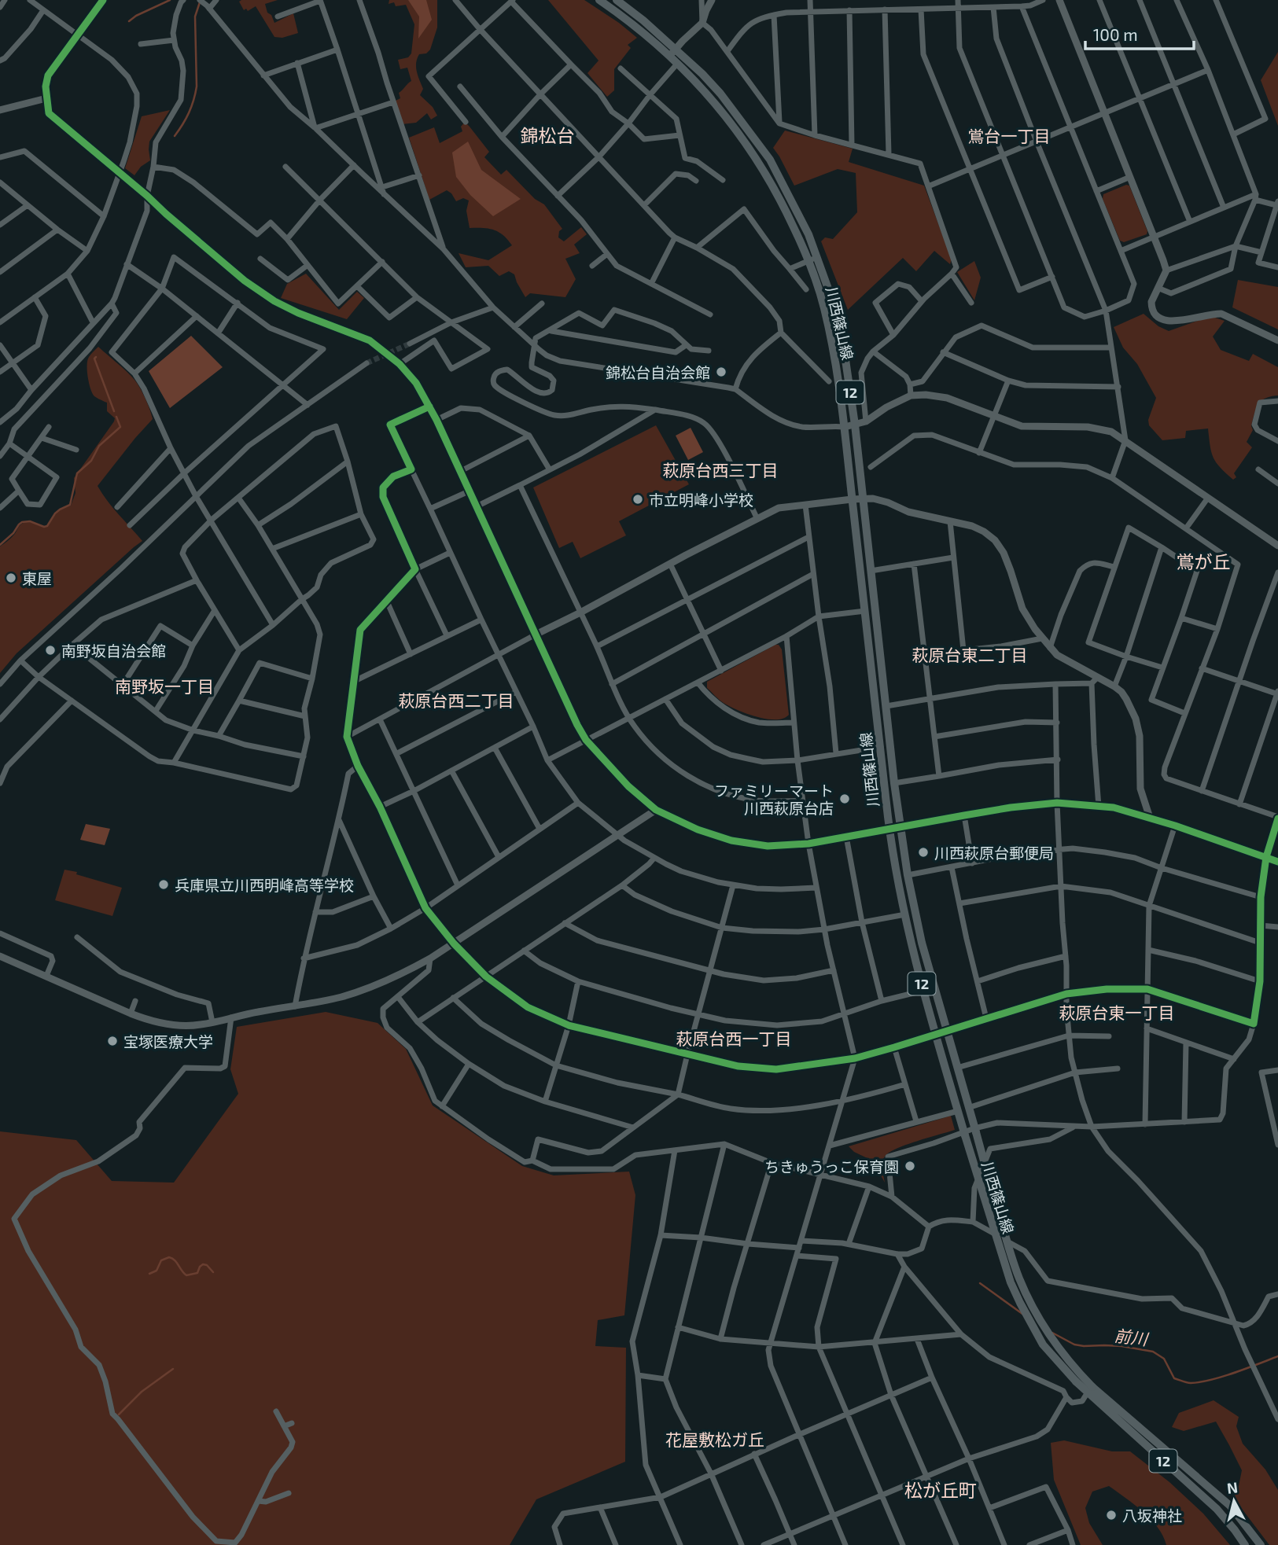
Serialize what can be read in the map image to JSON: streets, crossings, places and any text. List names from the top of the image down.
{
  "streets": {
    "main road": ["川西篠山線", "12"]
  },
  "districts": [
    "錦松台",
    "鴬台一丁目",
    "萩原台西三丁目",
    "鴬が丘",
    "萩原台東二丁目",
    "南野坂一丁目",
    "萩原台西二丁目",
    "萩原台東一丁目",
    "萩原台西一丁目",
    "花屋敷松ガ丘",
    "松が丘町"
  ],
  "water": ["前川"],
  "places": [
    "錦松台自治会館",
    "市立明峰小学校",
    "東屋",
    "南野坂自治会館",
    "ファミリーマート 川西萩原台店",
    "川西萩原台郵便局",
    "兵庫県立川西明峰高等学校",
    "宝塚医療大学",
    "ちきゅうっこ保育園",
    "八坂神社"
  ],
  "scale_bar": "100 m",
  "north": "top"
}
